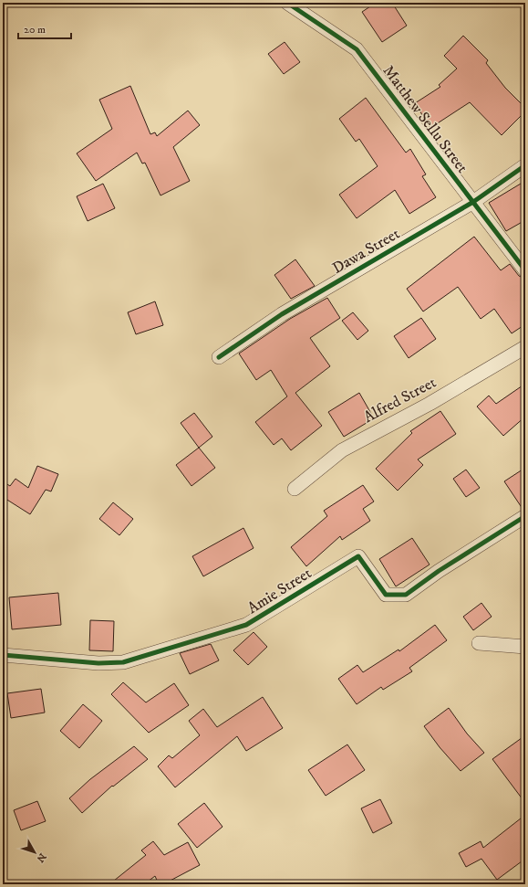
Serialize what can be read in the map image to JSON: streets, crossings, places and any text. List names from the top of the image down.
{
  "streets": {
    "street": [
      "Matthew Sellu Street",
      "Dawa Street",
      "Alfred Street",
      "Amie Street"
    ]
  },
  "crossings": [
    ["Matthew Sellu Street", "Dawa Street"]
  ],
  "scale_bar": "20 m",
  "north": "bottom right"
}
